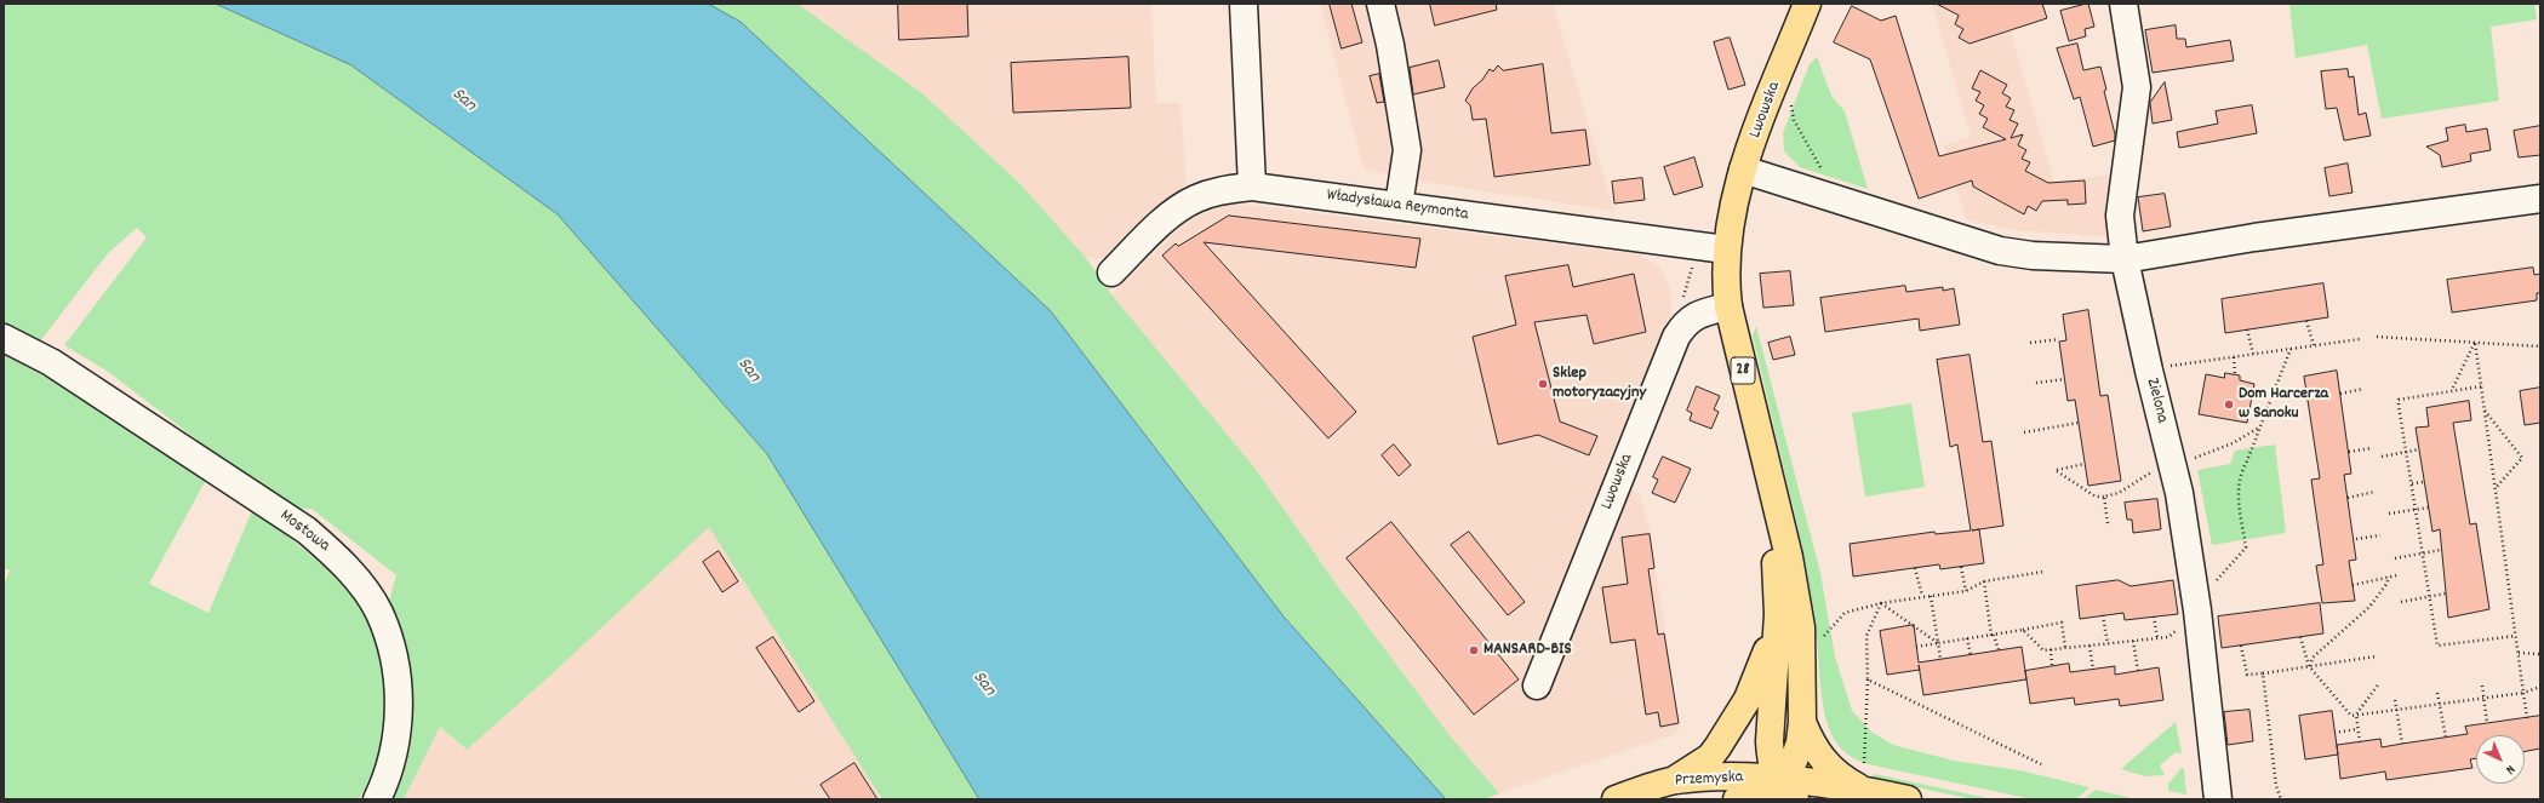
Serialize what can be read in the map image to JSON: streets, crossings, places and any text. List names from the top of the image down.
{
  "streets": {
    "main road": ["Lwowska", "28", "Przemyska"],
    "street": ["Władysława Reymonta", "Zielona", "Mostowa"]
  },
  "crossings": [
    ["Lwowska", "Władysława Reymonta"],
    ["Lwowska", "Przemyska"]
  ],
  "water": ["San"],
  "places": ["Sklep motoryzacyjny", "Dom Harcerza w Sanoku", "MANSARD-BIS"],
  "north": "bottom right"
}
